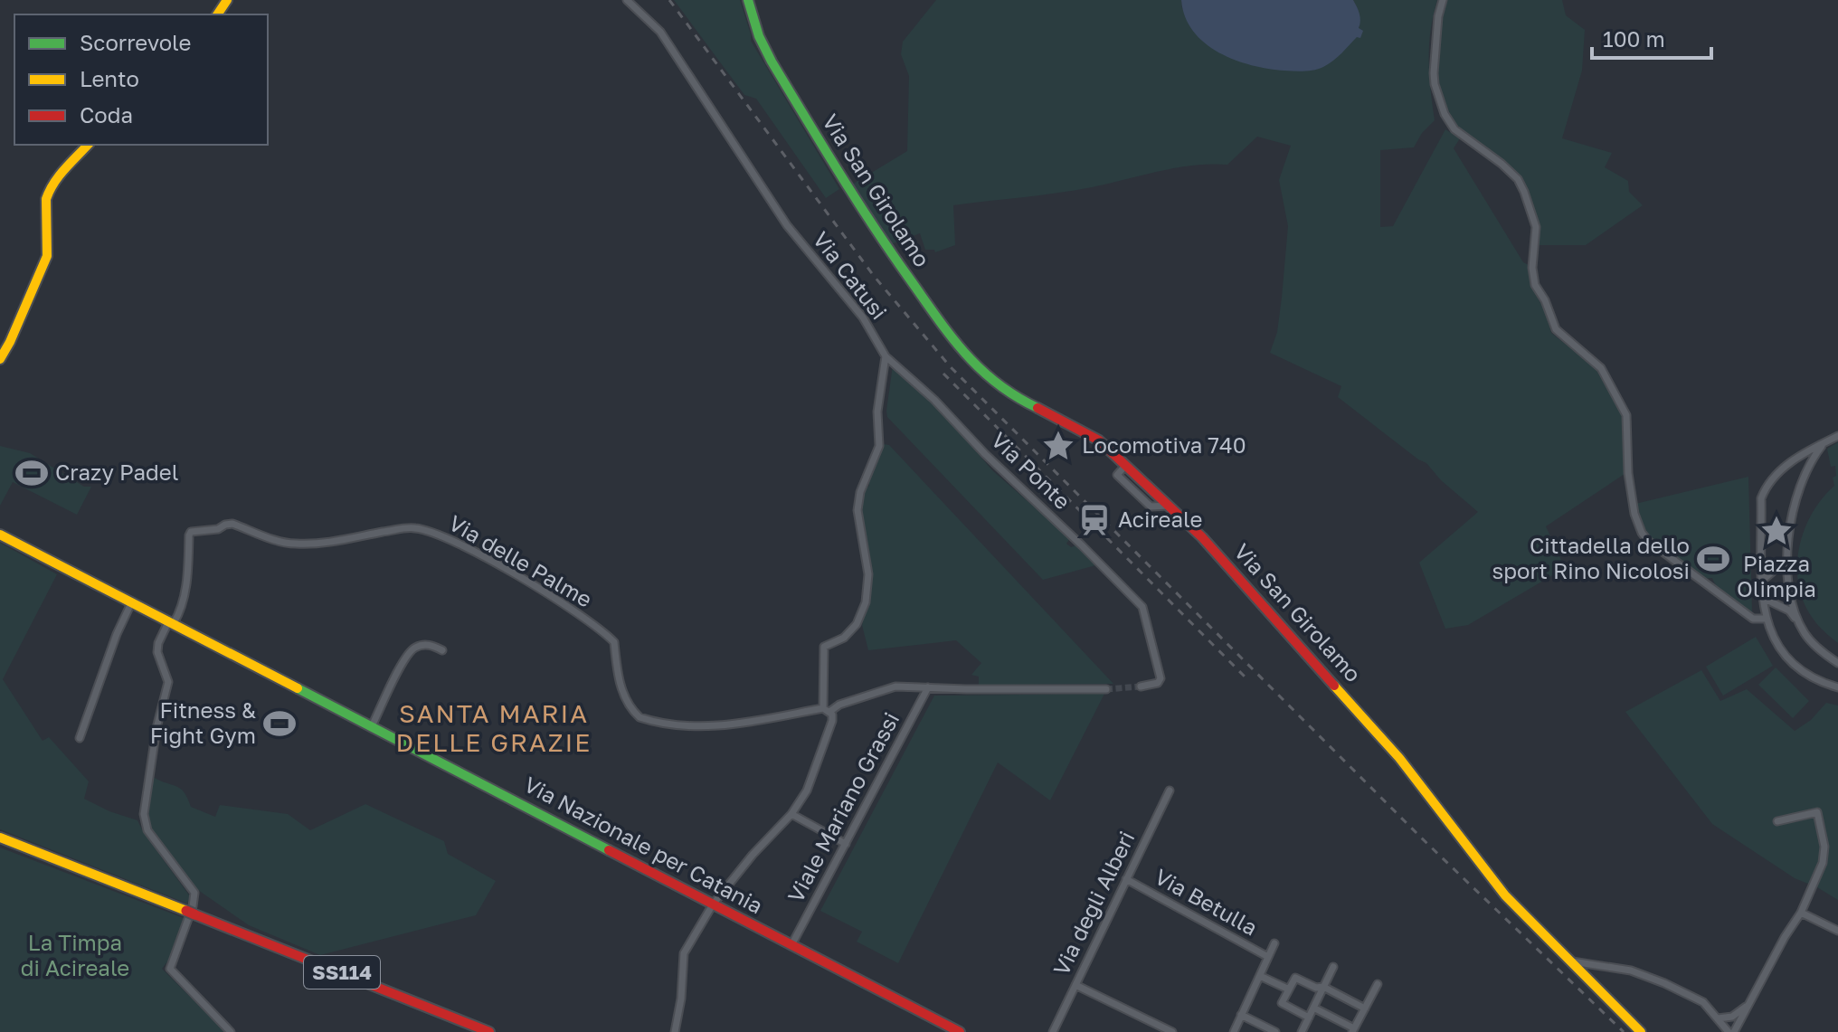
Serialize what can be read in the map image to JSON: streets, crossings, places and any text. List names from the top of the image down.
{
  "streets": {
    "street": [
      "Via San Girolamo",
      "Via Catusi",
      "Via Ponte",
      "Via delle Palme",
      "Viale Mariano Grassi",
      "Via Nazionale per Catania",
      "Via Betulla",
      "Via degli Alberi",
      "SS114"
    ]
  },
  "crossings": [
    ["Via Catusi", "Via Ponte"],
    ["Via delle Palme", "Via Nazionale per Catania"],
    ["Viale Mariano Grassi", "Via Nazionale per Catania"],
    ["Via Betulla", "Via degli Alberi"]
  ],
  "districts": ["SANTA MARIA DELLE GRAZIE"],
  "parks": ["La Timpa di Acireale"],
  "places": {
    "place": ["Locomotiva 740", "Piazza Olimpia"],
    "sports": ["Crazy Padel", "Cittadella dello sport Rino Nicolosi", "Fitness & Fight Gym"],
    "station": ["Acireale"]
  },
  "legend": ["Scorrevole", "Lento", "Coda"],
  "scale_bar": "100 m"
}
